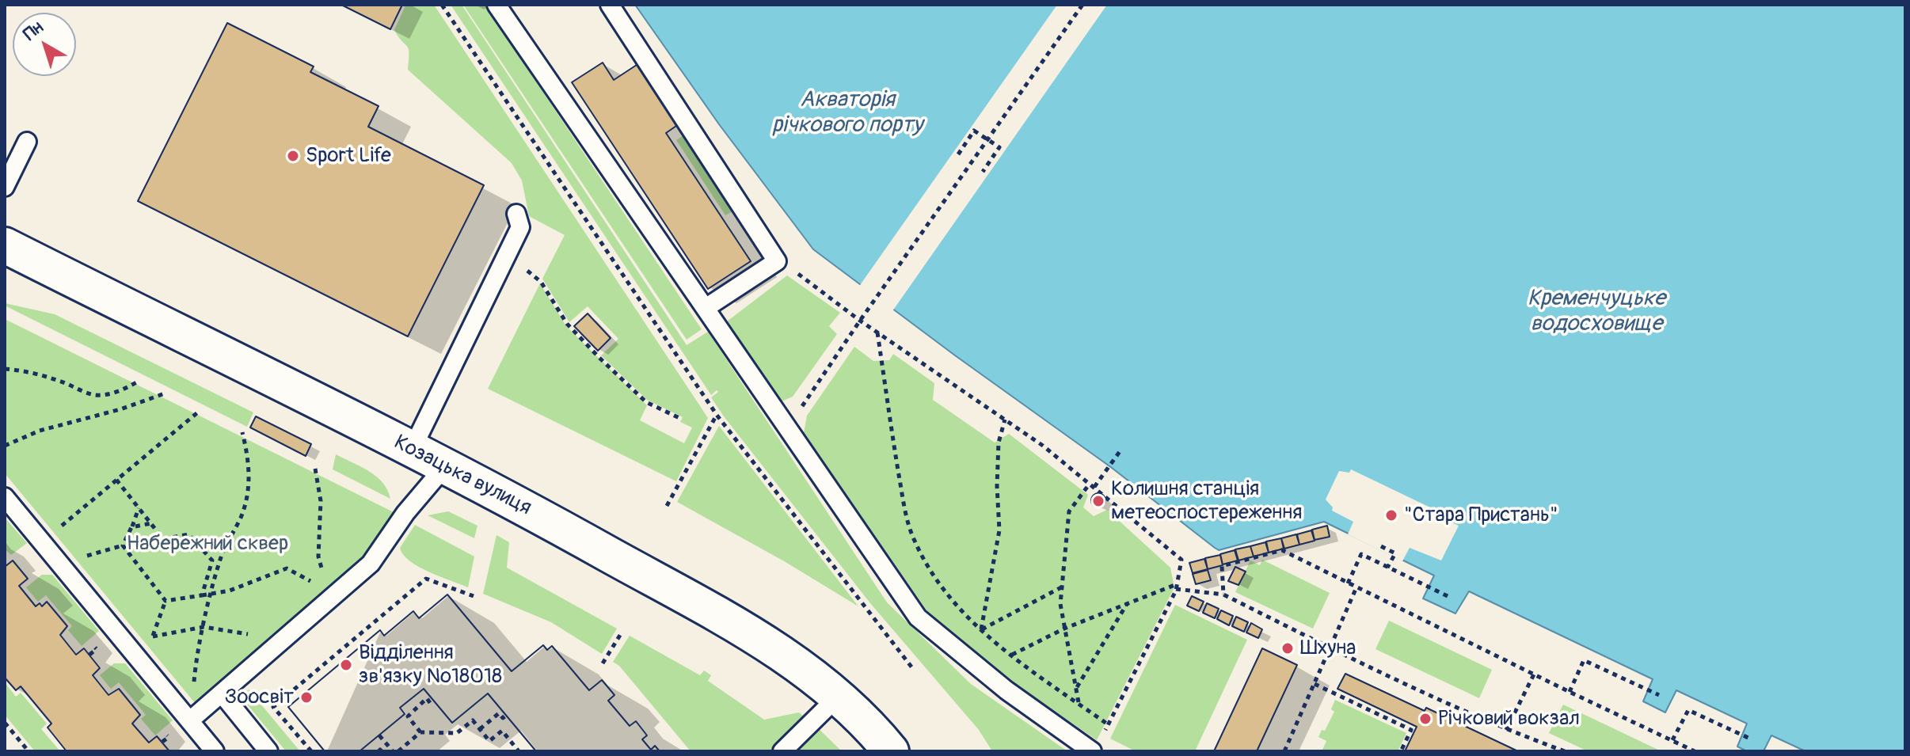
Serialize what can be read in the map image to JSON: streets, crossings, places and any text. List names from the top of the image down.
{
  "streets": {
    "main road": ["Козацька вулиця"]
  },
  "water": ["Акваторія річкового порту", "Кременчуцьке водосховище"],
  "parks": ["Набережний сквер"],
  "places": [
    "Sport Life",
    "Колишня станція метеоспостереження",
    "\"Стара Пристань\"",
    "Шхуна",
    "Відділення зв'язку №18018",
    "Зоосвіт",
    "Річковий вокзал"
  ],
  "north": "top left"
}
